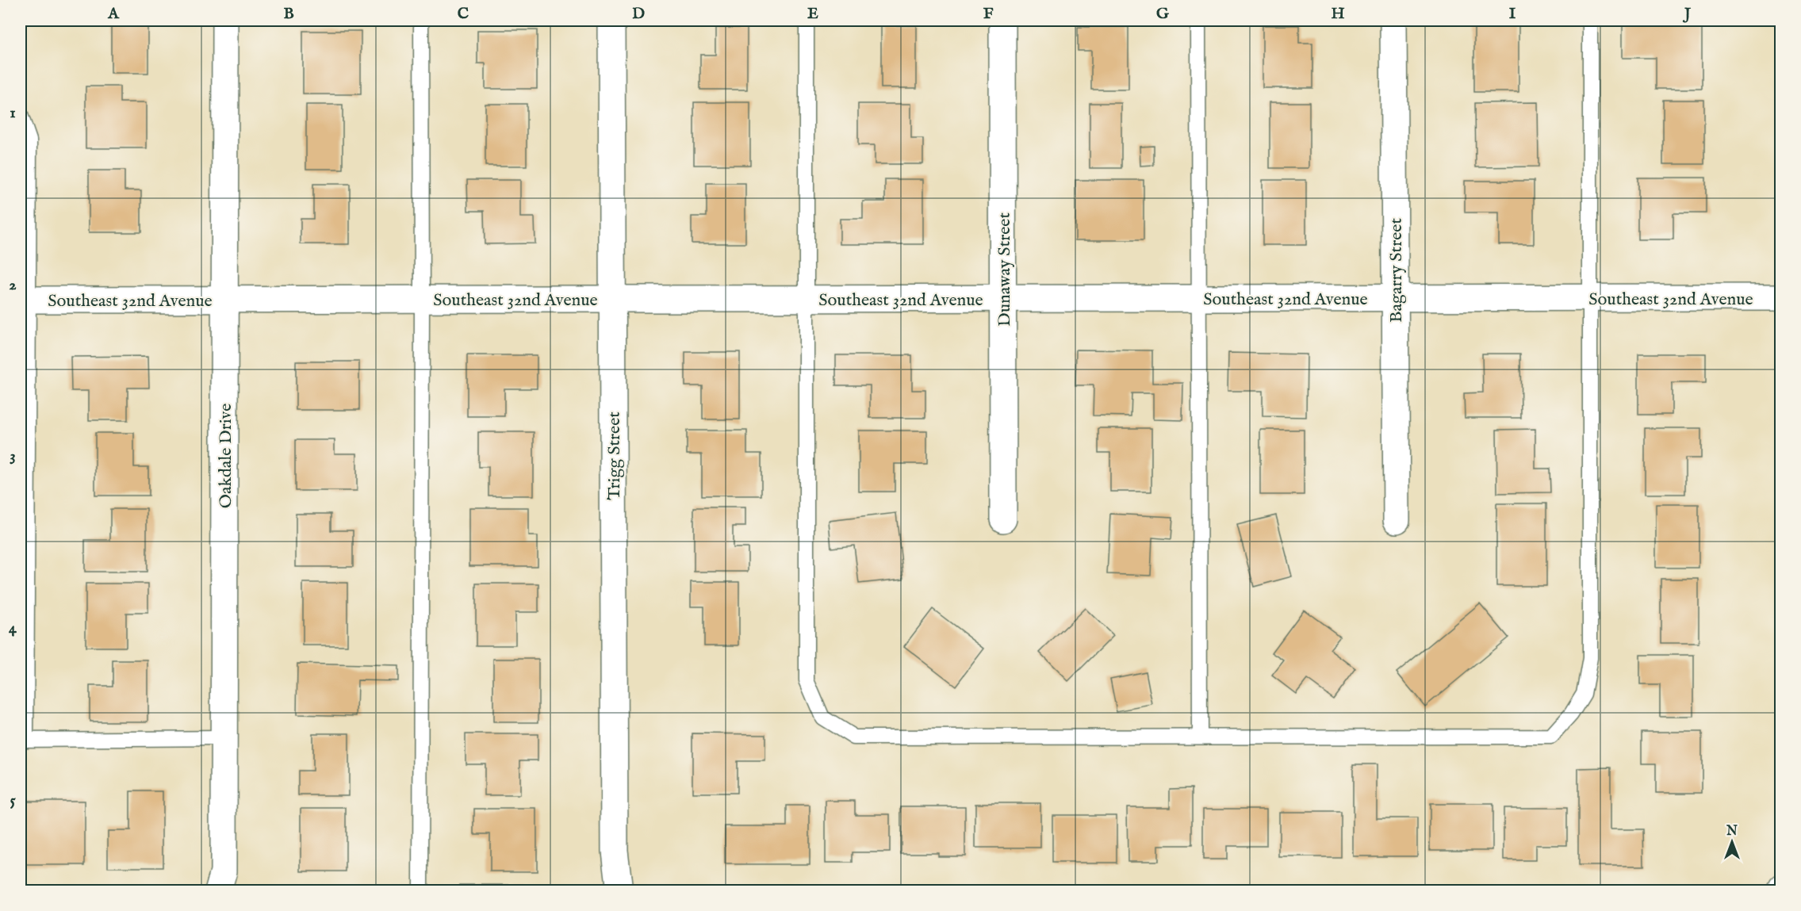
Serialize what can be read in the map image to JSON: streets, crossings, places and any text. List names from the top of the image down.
{
  "streets": {
    "street": [
      "Dunaway Street",
      "Bagarry Street",
      "Southeast 32nd Avenue",
      "Oakdale Drive",
      "Trigg Street"
    ]
  },
  "crossings": [
    ["Dunaway Street", "Southeast 32nd Avenue"],
    ["Bagarry Street", "Southeast 32nd Avenue"],
    ["Southeast 32nd Avenue", "Oakdale Drive"],
    ["Southeast 32nd Avenue", "Trigg Street"]
  ],
  "north": "top",
  "grid": {
    "columns": [
      "A",
      "B",
      "C",
      "D",
      "E",
      "F",
      "G",
      "H",
      "I",
      "J"
    ],
    "rows": [
      "1",
      "2",
      "3",
      "4",
      "5"
    ]
  }
}
